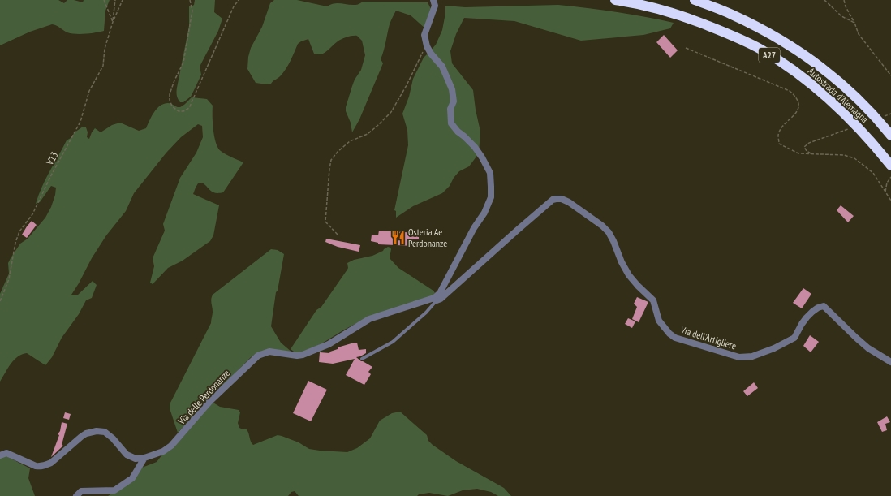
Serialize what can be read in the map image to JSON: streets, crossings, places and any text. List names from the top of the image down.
{
  "streets": {
    "highway": ["A27", "Autostrada d'Alemagna"],
    "street": ["Via dell'Artigliere", "Via delle Perdonanze"],
    "path": ["V13"]
  },
  "crossings": [
    ["Via dell'Artigliere", "Via delle Perdonanze"]
  ],
  "places": {
    "restaurant": ["Osteria Ae Perdonanze"]
  }
}
